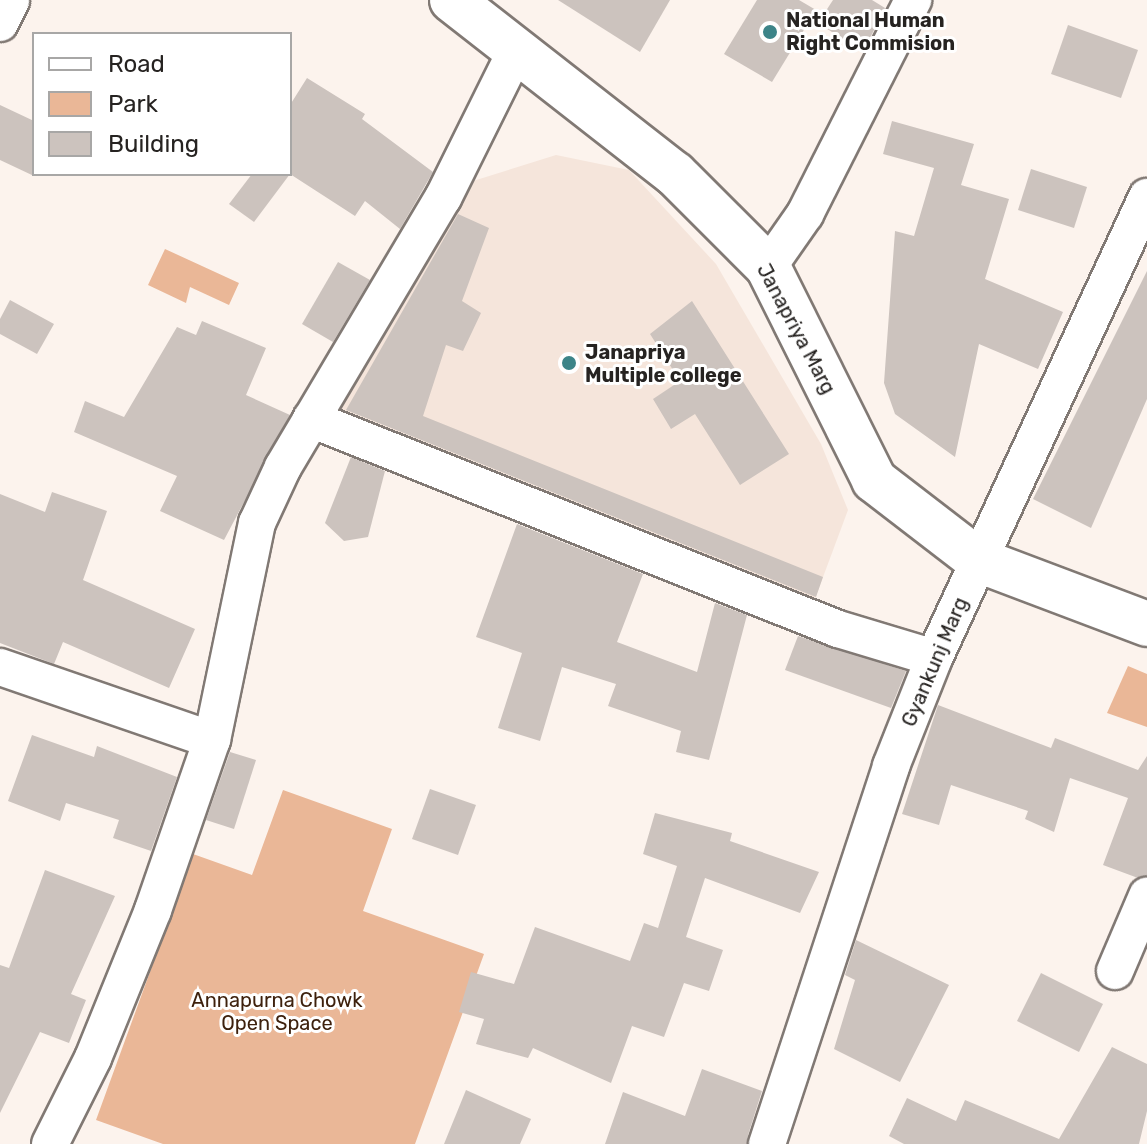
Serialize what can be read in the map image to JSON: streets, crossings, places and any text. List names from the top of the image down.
{
  "streets": {
    "main road": ["Janapriya Marg"],
    "street": ["Gyankunj Marg"]
  },
  "crossings": [
    ["Janapriya Marg", "Gyankunj Marg"]
  ],
  "parks": ["Annapurna Chowk Open Space"],
  "places": ["National Human Right Commision", "Janapriya Multiple college"],
  "legend": ["Road", "Park", "Building"]
}
